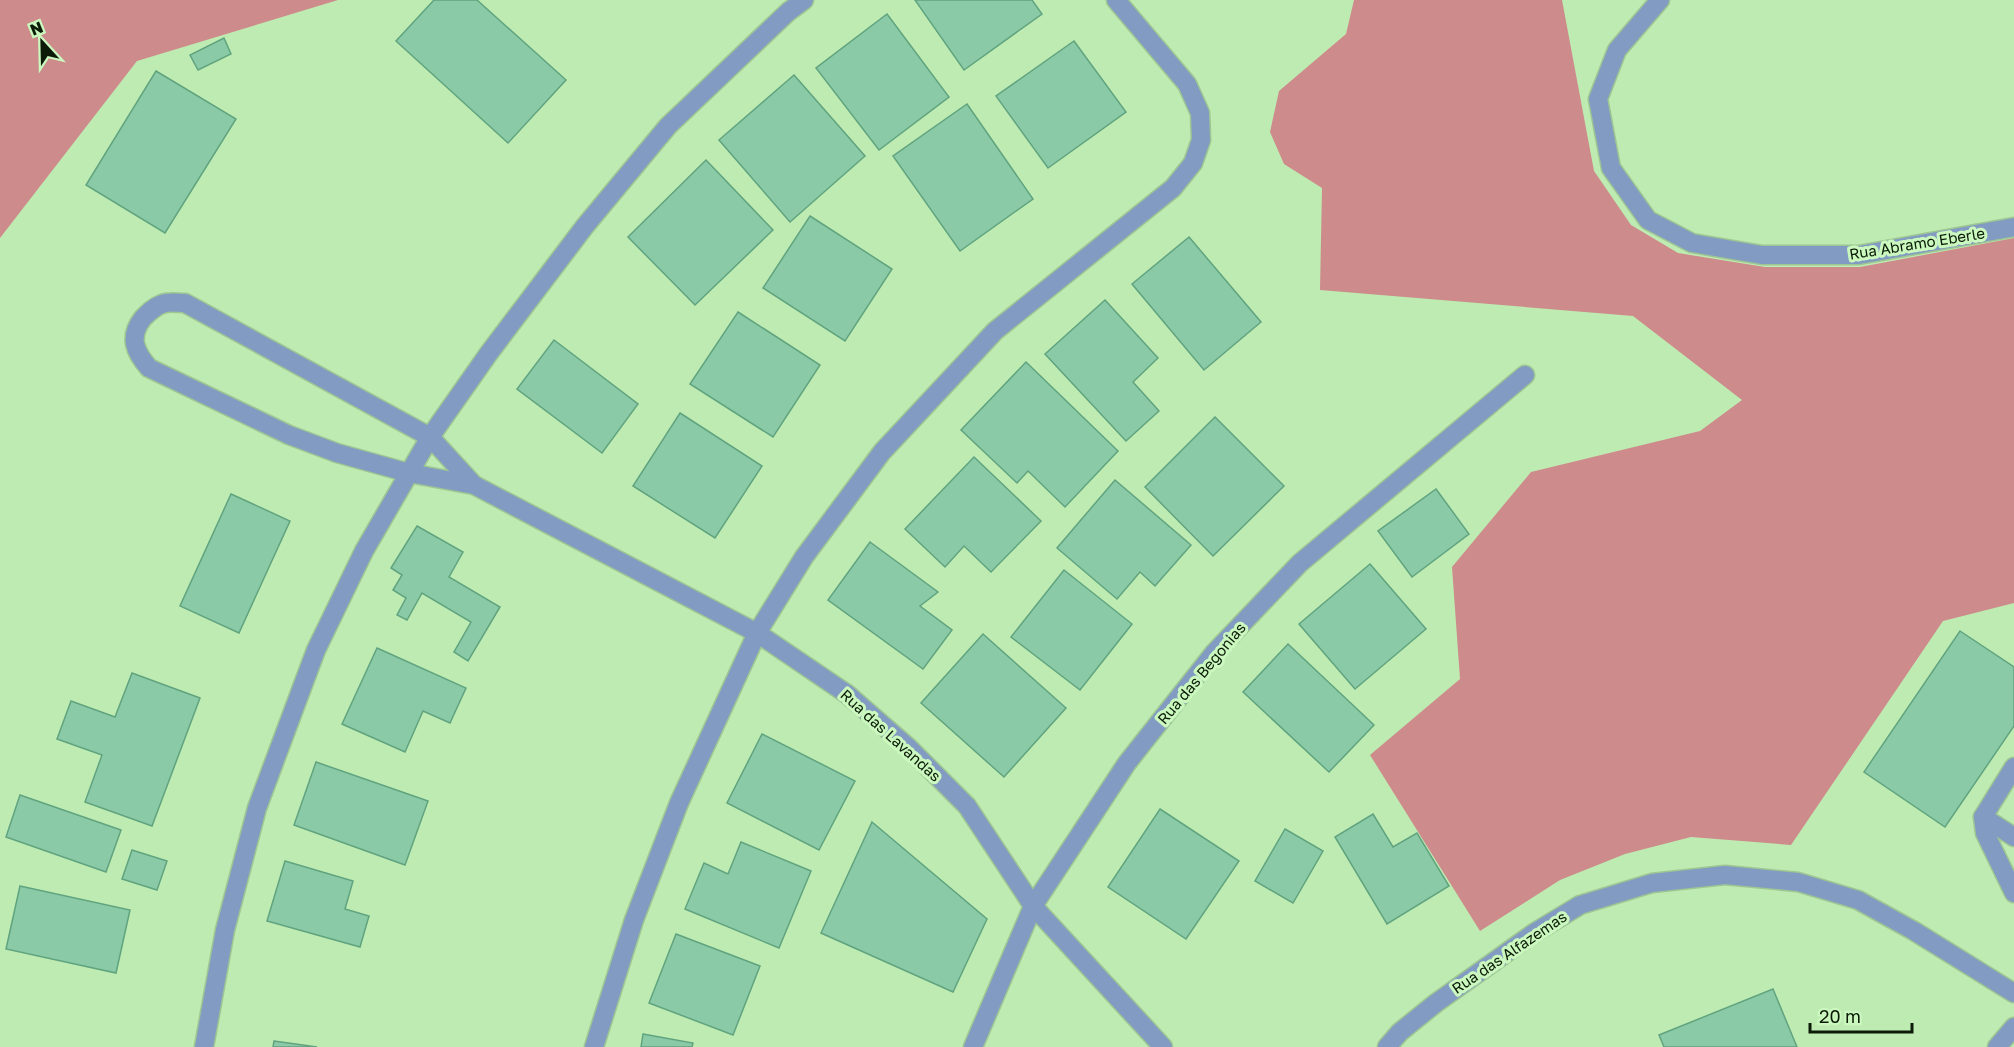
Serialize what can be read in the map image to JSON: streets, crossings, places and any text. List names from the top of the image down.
{
  "streets": {
    "street": [
      "Rua Abramo Eberle",
      "Rua das Begonias",
      "Rua das Lavandas",
      "Rua das Alfazemas"
    ]
  },
  "crossings": [
    ["Rua das Begonias", "Rua das Lavandas"]
  ],
  "scale_bar": "20 m",
  "north": "top"
}
